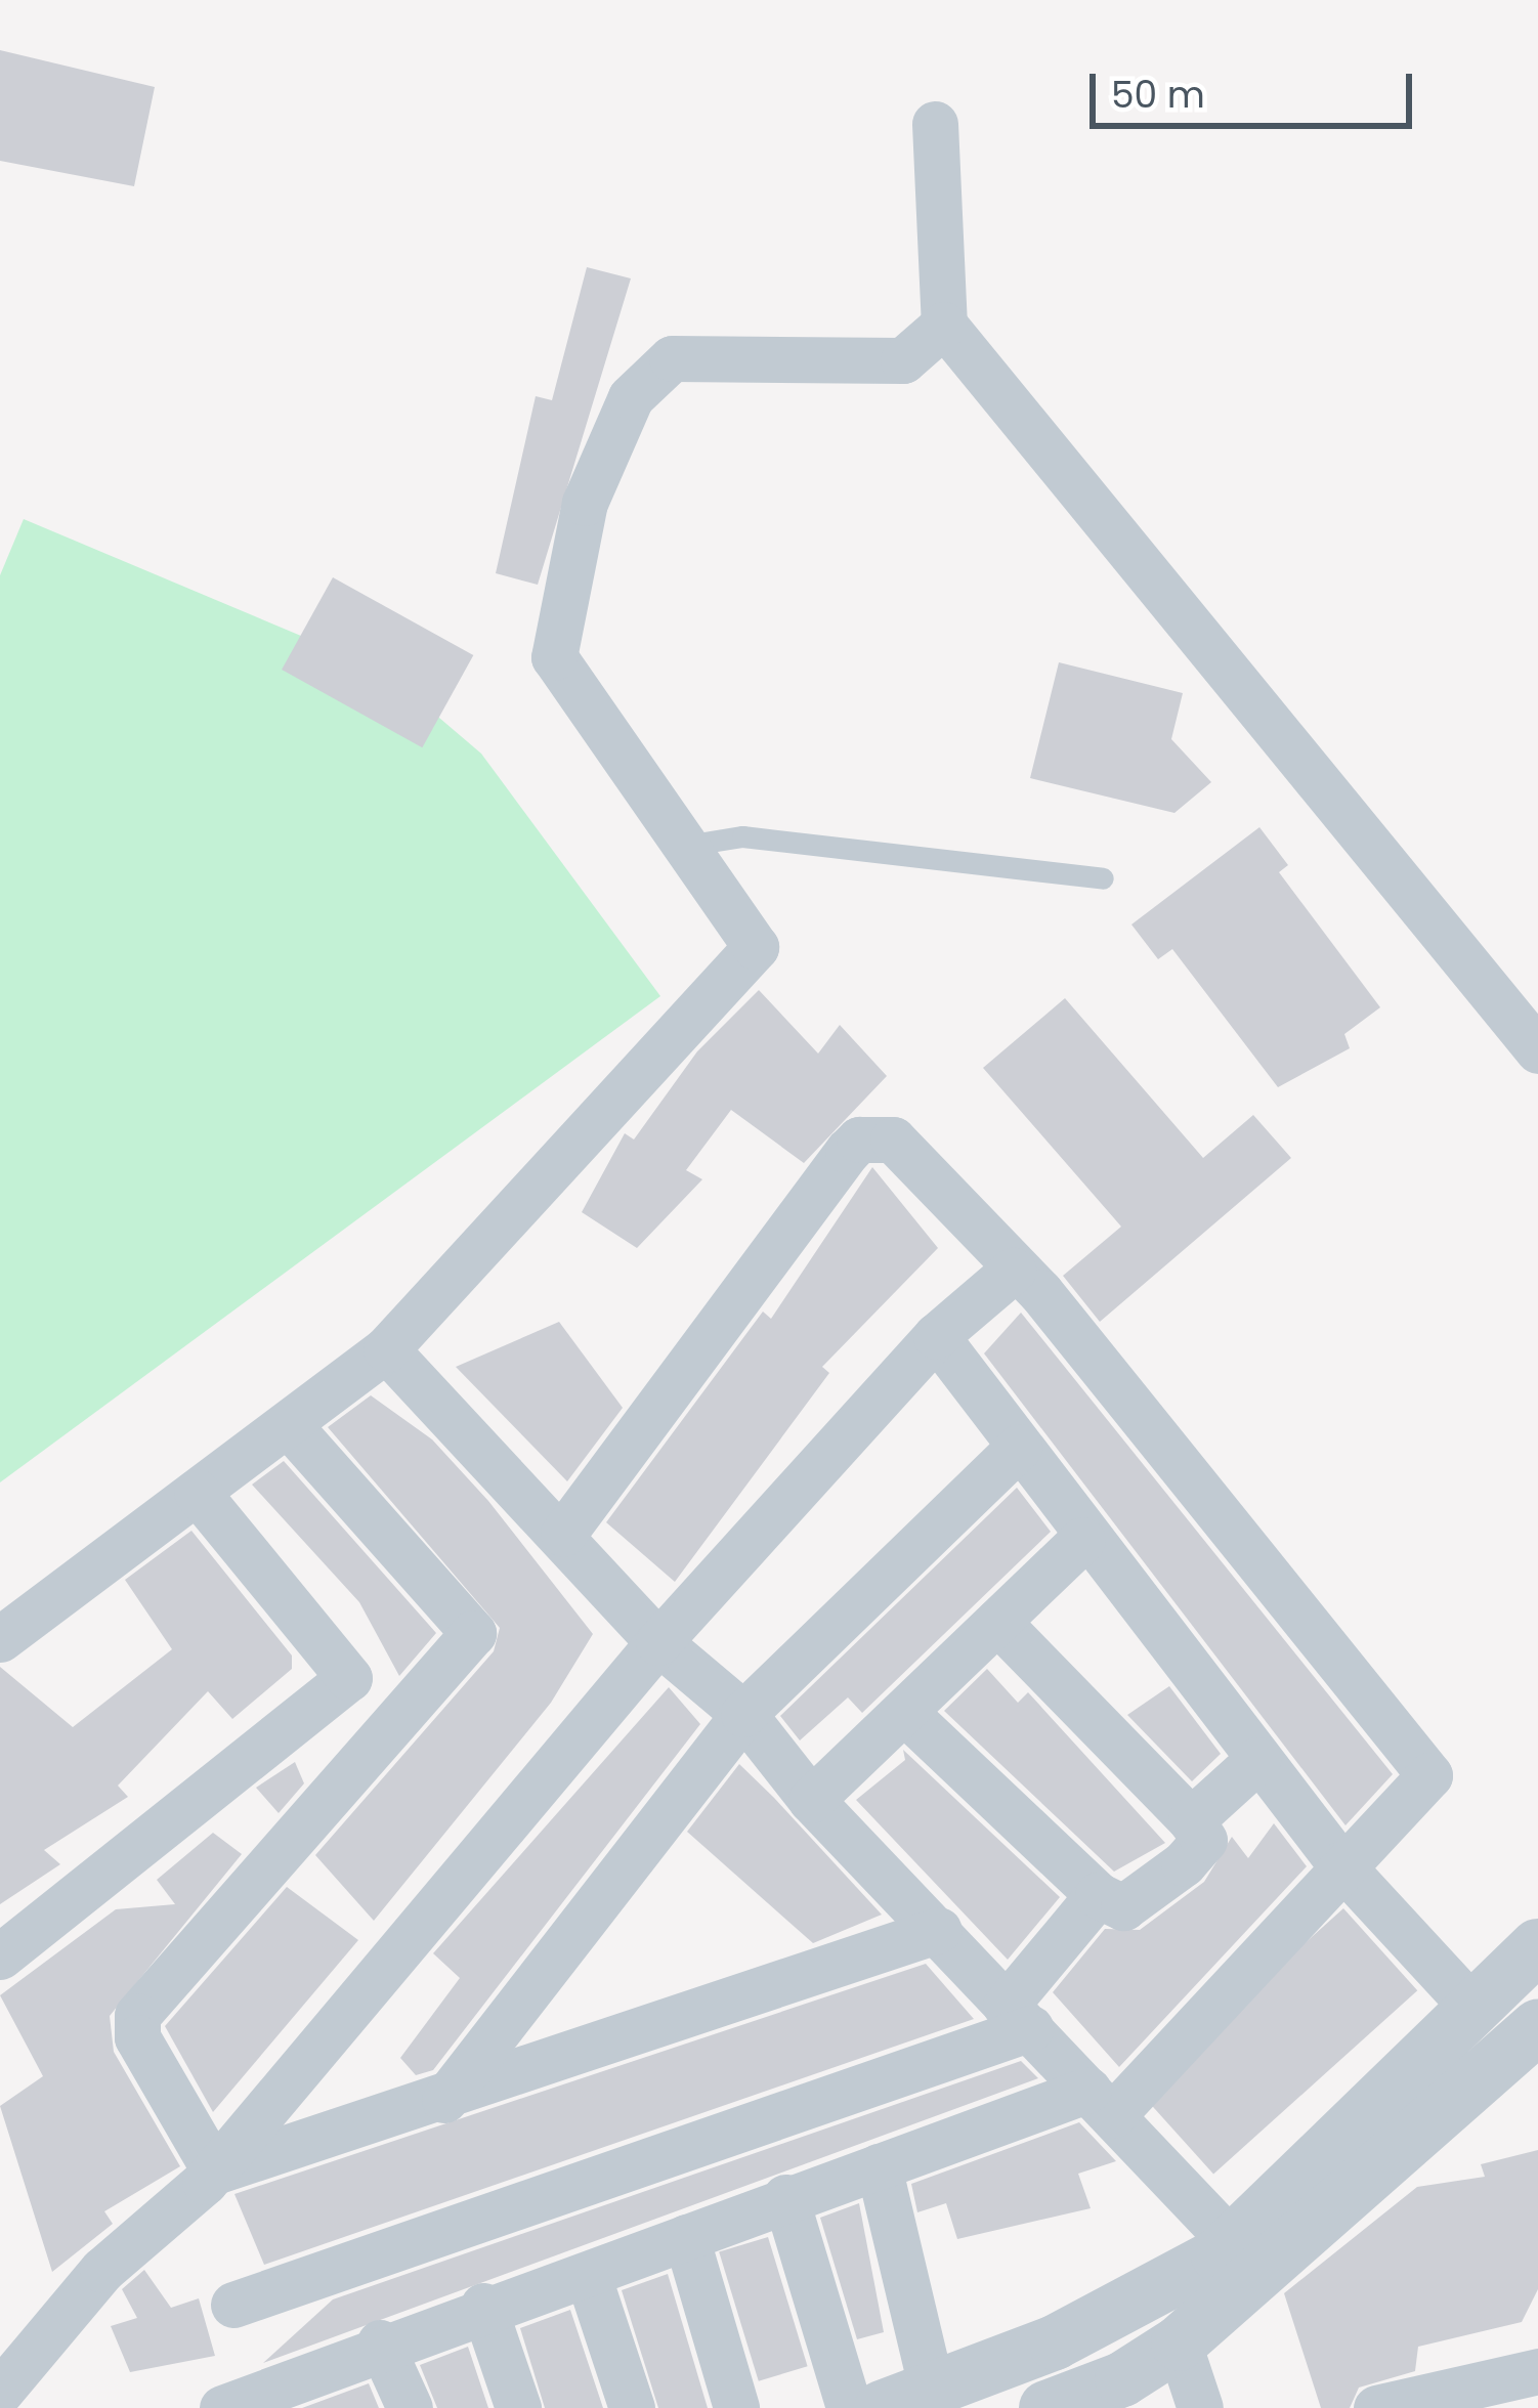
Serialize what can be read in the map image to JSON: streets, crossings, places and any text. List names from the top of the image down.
{
  "scale_bar": "50 m"
}
